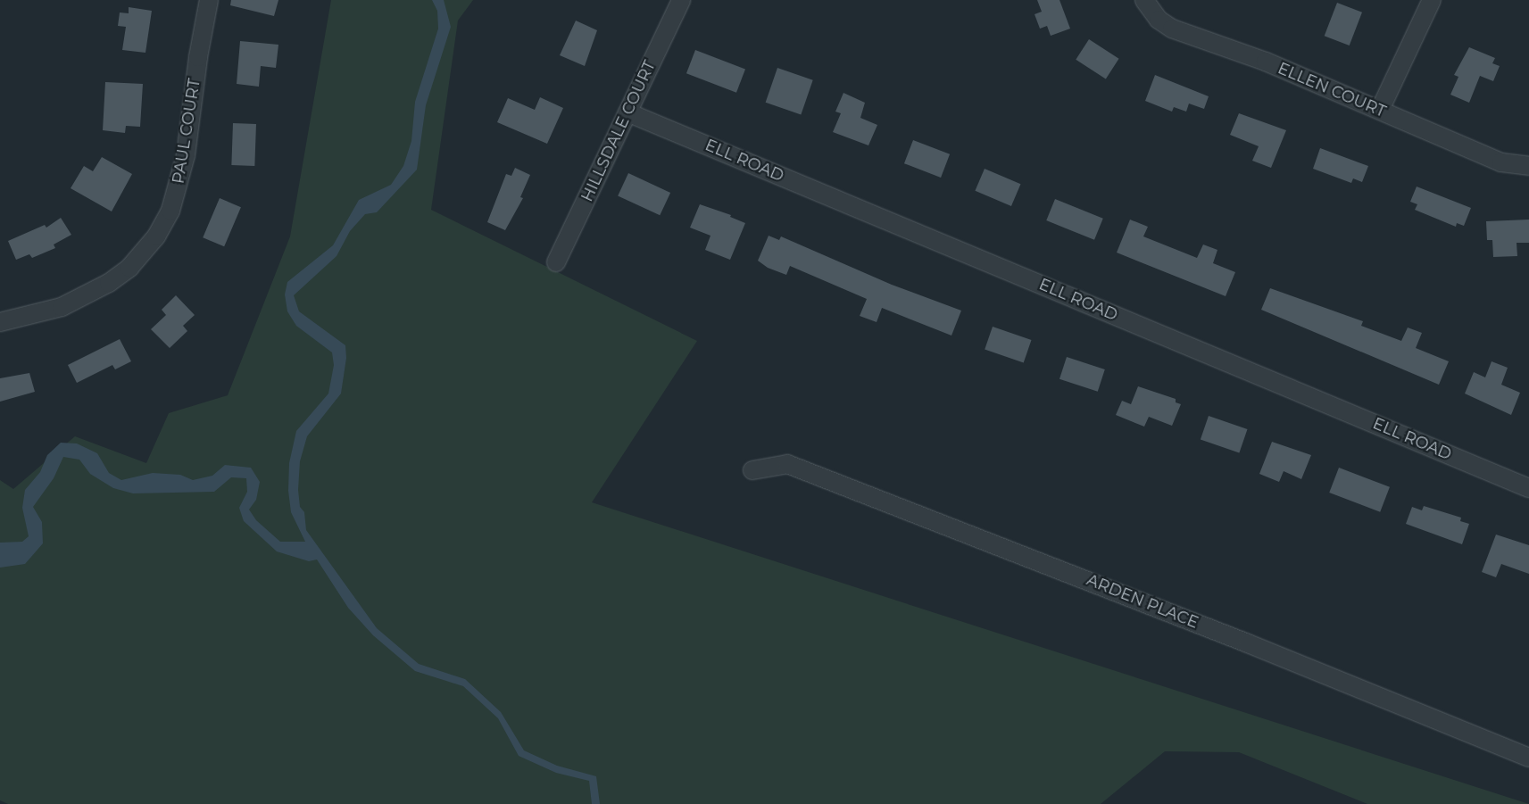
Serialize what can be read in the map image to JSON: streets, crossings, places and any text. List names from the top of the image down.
{
  "streets": {
    "street": [
      "ELLEN COURT",
      "PAUL COURT",
      "HILLSDALE COURT",
      "ELL ROAD",
      "ARDEN PLACE"
    ]
  },
  "crossings": [
    ["HILLSDALE COURT", "ELL ROAD"]
  ]
}
